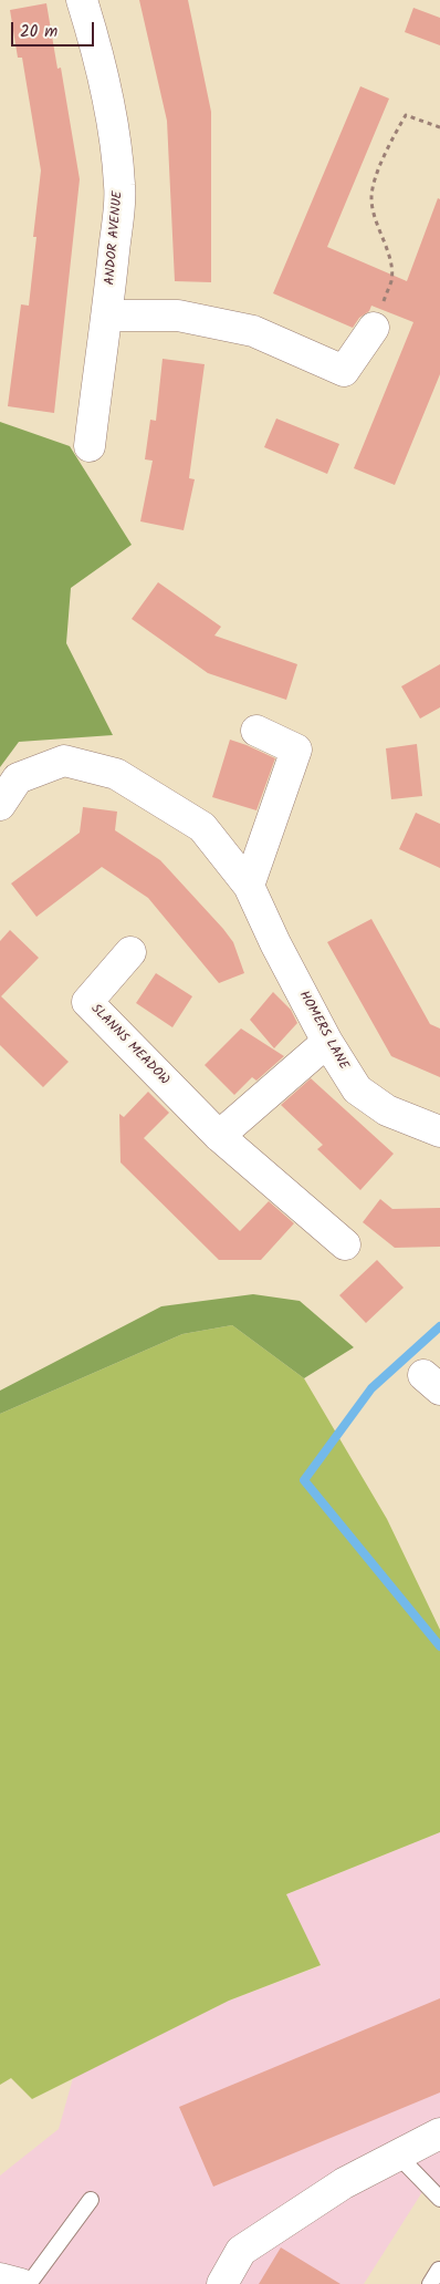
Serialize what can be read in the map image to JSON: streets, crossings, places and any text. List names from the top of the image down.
{
  "streets": {
    "street": ["ANDOR AVENUE", "HOMERS LANE", "SLANNS MEADOW"]
  },
  "scale_bar": "20 m"
}
